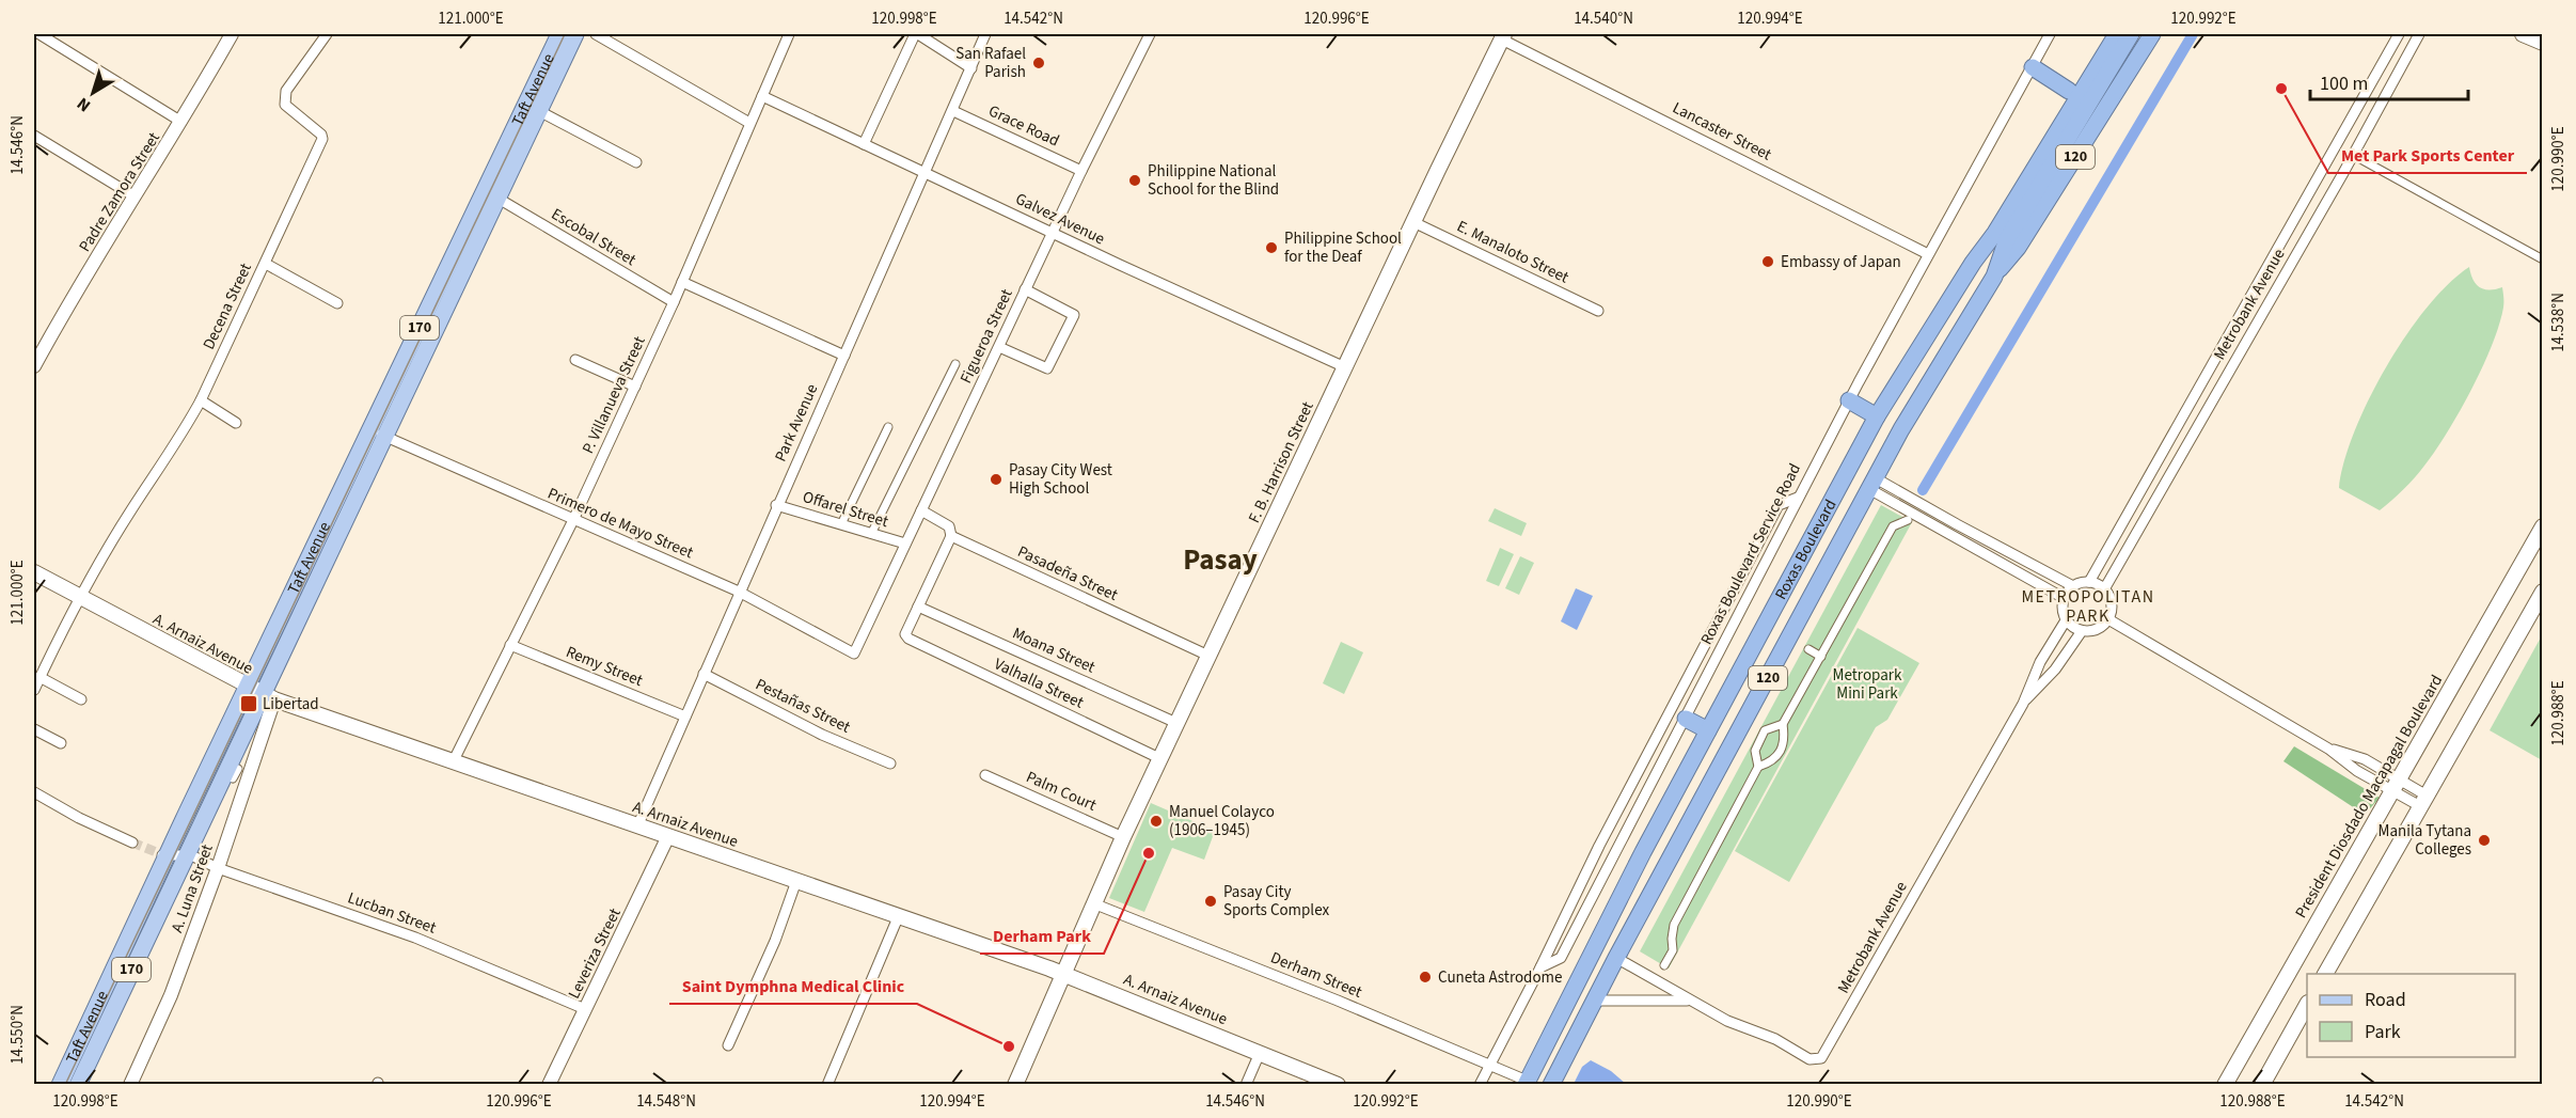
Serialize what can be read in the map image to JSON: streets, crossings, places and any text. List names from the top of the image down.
{
  "streets": {
    "highway": ["120", "Roxas Boulevard"],
    "main road": [
      "Taft Avenue",
      "170",
      "F. B. Harrison Street",
      "A. Arnaiz Avenue",
      "President Diosdado Macapagal Boulevard"
    ],
    "street": [
      "Grace Road",
      "Lancaster Street",
      "Padre Zamora Street",
      "Galvez Avenue",
      "Escobal Street",
      "E. Manaloto Street",
      "Metrobank Avenue",
      "Decena Street",
      "Figueroa Street",
      "P. Villanueva Street",
      "Park Avenue",
      "Offarel Street",
      "Primero de Mayo Street",
      "Roxas Boulevard Service Road",
      "Pasadeña Street",
      "Moana Street",
      "Remy Street",
      "Valhalla Street",
      "Pestañas Street",
      "Palm Court",
      "A. Luna Street",
      "Lucban Street",
      "Leveriza Street",
      "Derham Street"
    ]
  },
  "crossings": [
    ["Taft Avenue", "Escobal Street"],
    ["Taft Avenue", "Primero de Mayo Street"],
    ["Taft Avenue", "A. Arnaiz Avenue"],
    ["Taft Avenue", "A. Luna Street"],
    ["Taft Avenue", "Lucban Street"],
    ["Grace Road", "Figueroa Street"],
    ["Grace Road", "Park Avenue"],
    ["Lancaster Street", "F. B. Harrison Street"],
    ["Lancaster Street", "Roxas Boulevard Service Road"],
    ["120", "Roxas Boulevard"],
    ["Galvez Avenue", "Figueroa Street"],
    ["Galvez Avenue", "P. Villanueva Street"],
    ["Galvez Avenue", "Park Avenue"],
    ["Galvez Avenue", "F. B. Harrison Street"],
    ["Escobal Street", "P. Villanueva Street"],
    ["E. Manaloto Street", "F. B. Harrison Street"],
    ["Metrobank Avenue", "Roxas Boulevard"],
    ["Decena Street", "A. Arnaiz Avenue"],
    ["Figueroa Street", "Offarel Street"],
    ["Figueroa Street", "Primero de Mayo Street"],
    ["Figueroa Street", "Pasadeña Street"],
    ["P. Villanueva Street", "Primero de Mayo Street"],
    ["P. Villanueva Street", "A. Arnaiz Avenue"],
    ["P. Villanueva Street", "Remy Street"],
    ["Park Avenue", "Offarel Street"],
    ["Park Avenue", "Primero de Mayo Street"],
    ["Park Avenue", "A. Arnaiz Avenue"],
    ["Park Avenue", "Remy Street"],
    ["Park Avenue", "Pestañas Street"],
    ["F. B. Harrison Street", "Pasadeña Street"],
    ["F. B. Harrison Street", "A. Arnaiz Avenue"],
    ["F. B. Harrison Street", "Moana Street"],
    ["F. B. Harrison Street", "Valhalla Street"],
    ["F. B. Harrison Street", "Palm Court"],
    ["F. B. Harrison Street", "Derham Street"],
    ["Roxas Boulevard", "Derham Street"],
    ["Roxas Boulevard Service Road", "Derham Street"],
    ["A. Arnaiz Avenue", "A. Luna Street"],
    ["A. Arnaiz Avenue", "Leveriza Street"],
    ["Moana Street", "Valhalla Street"],
    ["A. Luna Street", "Lucban Street"],
    ["Lucban Street", "Leveriza Street"]
  ],
  "districts": ["Pasay", "METROPOLITAN PARK"],
  "parks": ["Metropark Mini Park"],
  "places": {
    "other": [
      "San Rafael Parish",
      "Met Park Sports Center",
      "Philippine National School for the Blind",
      "Philippine School for the Deaf",
      "Embassy of Japan",
      "Pasay City West High School",
      "Manuel Colayco (1906–1945)",
      "Manila Tytana Colleges",
      "Derham Park",
      "Pasay City Sports Complex",
      "Cuneta Astrodome",
      "Saint Dymphna Medical Clinic"
    ],
    "transit": ["Libertad"]
  },
  "legend": ["Road", "Park"],
  "scale_bar": "100 m",
  "north": "bottom left",
  "coordinates": [
    "121.000°E",
    "120.998°E",
    "14.542°N",
    "120.996°E",
    "14.540°N",
    "120.994°E",
    "120.992°E",
    "14.546°N",
    "120.990°E",
    "14.538°N",
    "120.988°E",
    "14.550°N",
    "14.548°N"
  ]
}
